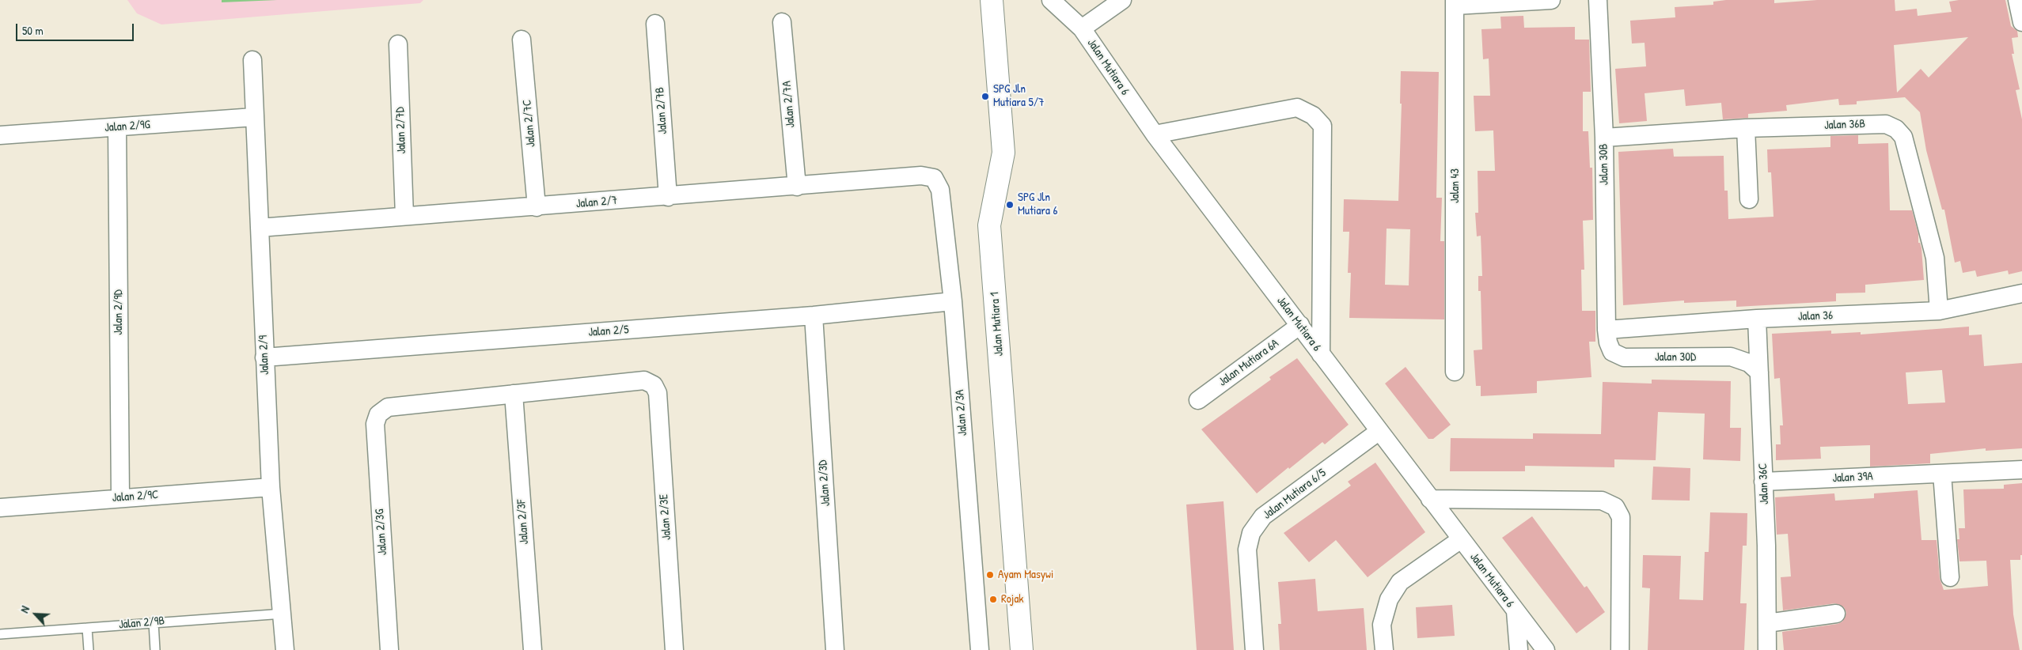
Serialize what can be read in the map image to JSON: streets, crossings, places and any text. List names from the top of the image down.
{
  "streets": {
    "street": [
      "Jalan Mutiara 6",
      "Jalan 2/7A",
      "Jalan 2/7B",
      "Jalan 2/7C",
      "Jalan 36B",
      "Jalan 2/9G",
      "Jalan 2/7D",
      "Jalan 30B",
      "Jalan 43",
      "Jalan 2/7",
      "Jalan 2/9D",
      "Jalan 36",
      "Jalan Mutiara 1",
      "Jalan 2/5",
      "Jalan 2/9",
      "Jalan 30D",
      "Jalan Mutiara 6A",
      "Jalan 2/3A",
      "Jalan 39A",
      "Jalan 2/3D",
      "Jalan 36C",
      "Jalan Mutiara 6/5",
      "Jalan 2/9C",
      "Jalan 2/3E",
      "Jalan 2/3F",
      "Jalan 2/3G"
    ],
    "lane": ["Jalan 2/9B"]
  },
  "crossings": [
    ["Jalan Mutiara 6", "Jalan Mutiara 6A"],
    ["Jalan Mutiara 6", "Jalan Mutiara 6/5"],
    ["Jalan 2/7A", "Jalan 2/7"],
    ["Jalan 2/7B", "Jalan 2/7"],
    ["Jalan 2/7C", "Jalan 2/7"],
    ["Jalan 36B", "Jalan 30B"],
    ["Jalan 36B", "Jalan 36"],
    ["Jalan 2/9G", "Jalan 2/9D"],
    ["Jalan 2/9G", "Jalan 2/9"],
    ["Jalan 2/7D", "Jalan 2/7"],
    ["Jalan 30B", "Jalan 36"],
    ["Jalan 30B", "Jalan 30D"],
    ["Jalan 2/7", "Jalan 2/9"],
    ["Jalan 2/7", "Jalan 2/3A"],
    ["Jalan 2/9D", "Jalan 2/9C"],
    ["Jalan 36", "Jalan 30D"],
    ["Jalan 36", "Jalan 36C"],
    ["Jalan 2/5", "Jalan 2/9"],
    ["Jalan 2/5", "Jalan 2/3A"],
    ["Jalan 2/5", "Jalan 2/3D"],
    ["Jalan 2/9", "Jalan 2/9C"],
    ["Jalan 2/9", "Jalan 2/9B"],
    ["Jalan 30D", "Jalan 36C"],
    ["Jalan 39A", "Jalan 36C"],
    ["Jalan 2/3E", "Jalan 2/3F"],
    ["Jalan 2/3E", "Jalan 2/3G"],
    ["Jalan 2/3F", "Jalan 2/3G"]
  ],
  "places": [
    "SPG Jln Mutiara 5/7",
    "SPG Jln Mutiara 6",
    "Ayam Masywi",
    "Rojak"
  ],
  "scale_bar": "50 m",
  "north": "top left"
}
